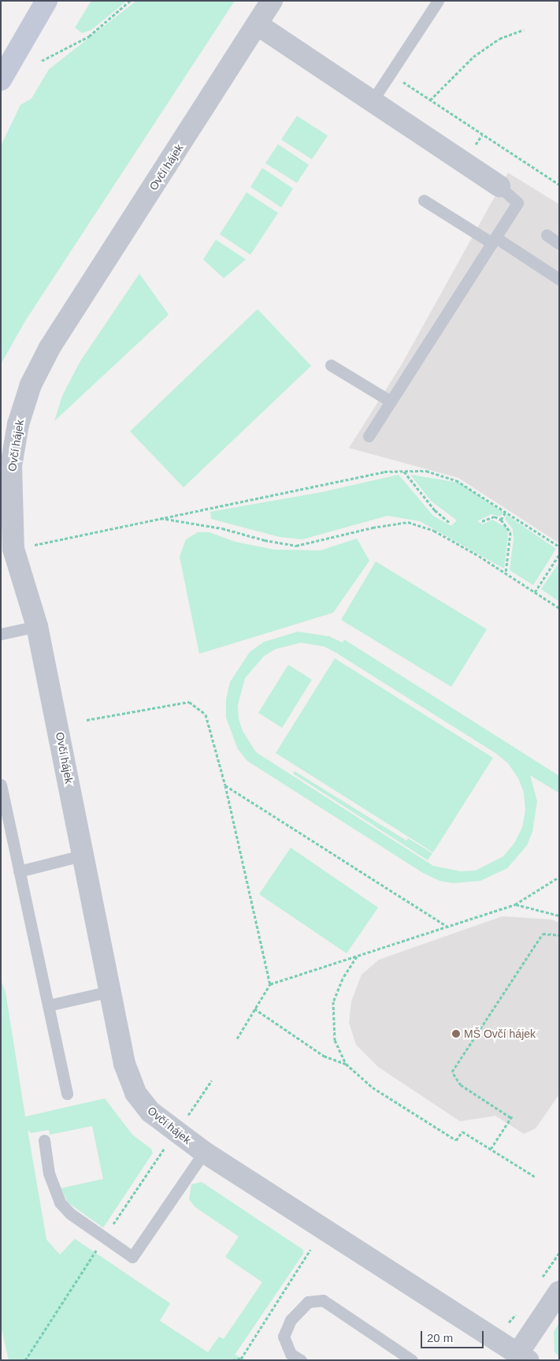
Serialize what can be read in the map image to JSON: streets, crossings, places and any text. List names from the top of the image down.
{
  "streets": {
    "street": ["Ovčí hájek"]
  },
  "places": ["MŠ Ovčí hájek"],
  "scale_bar": "20 m"
}
